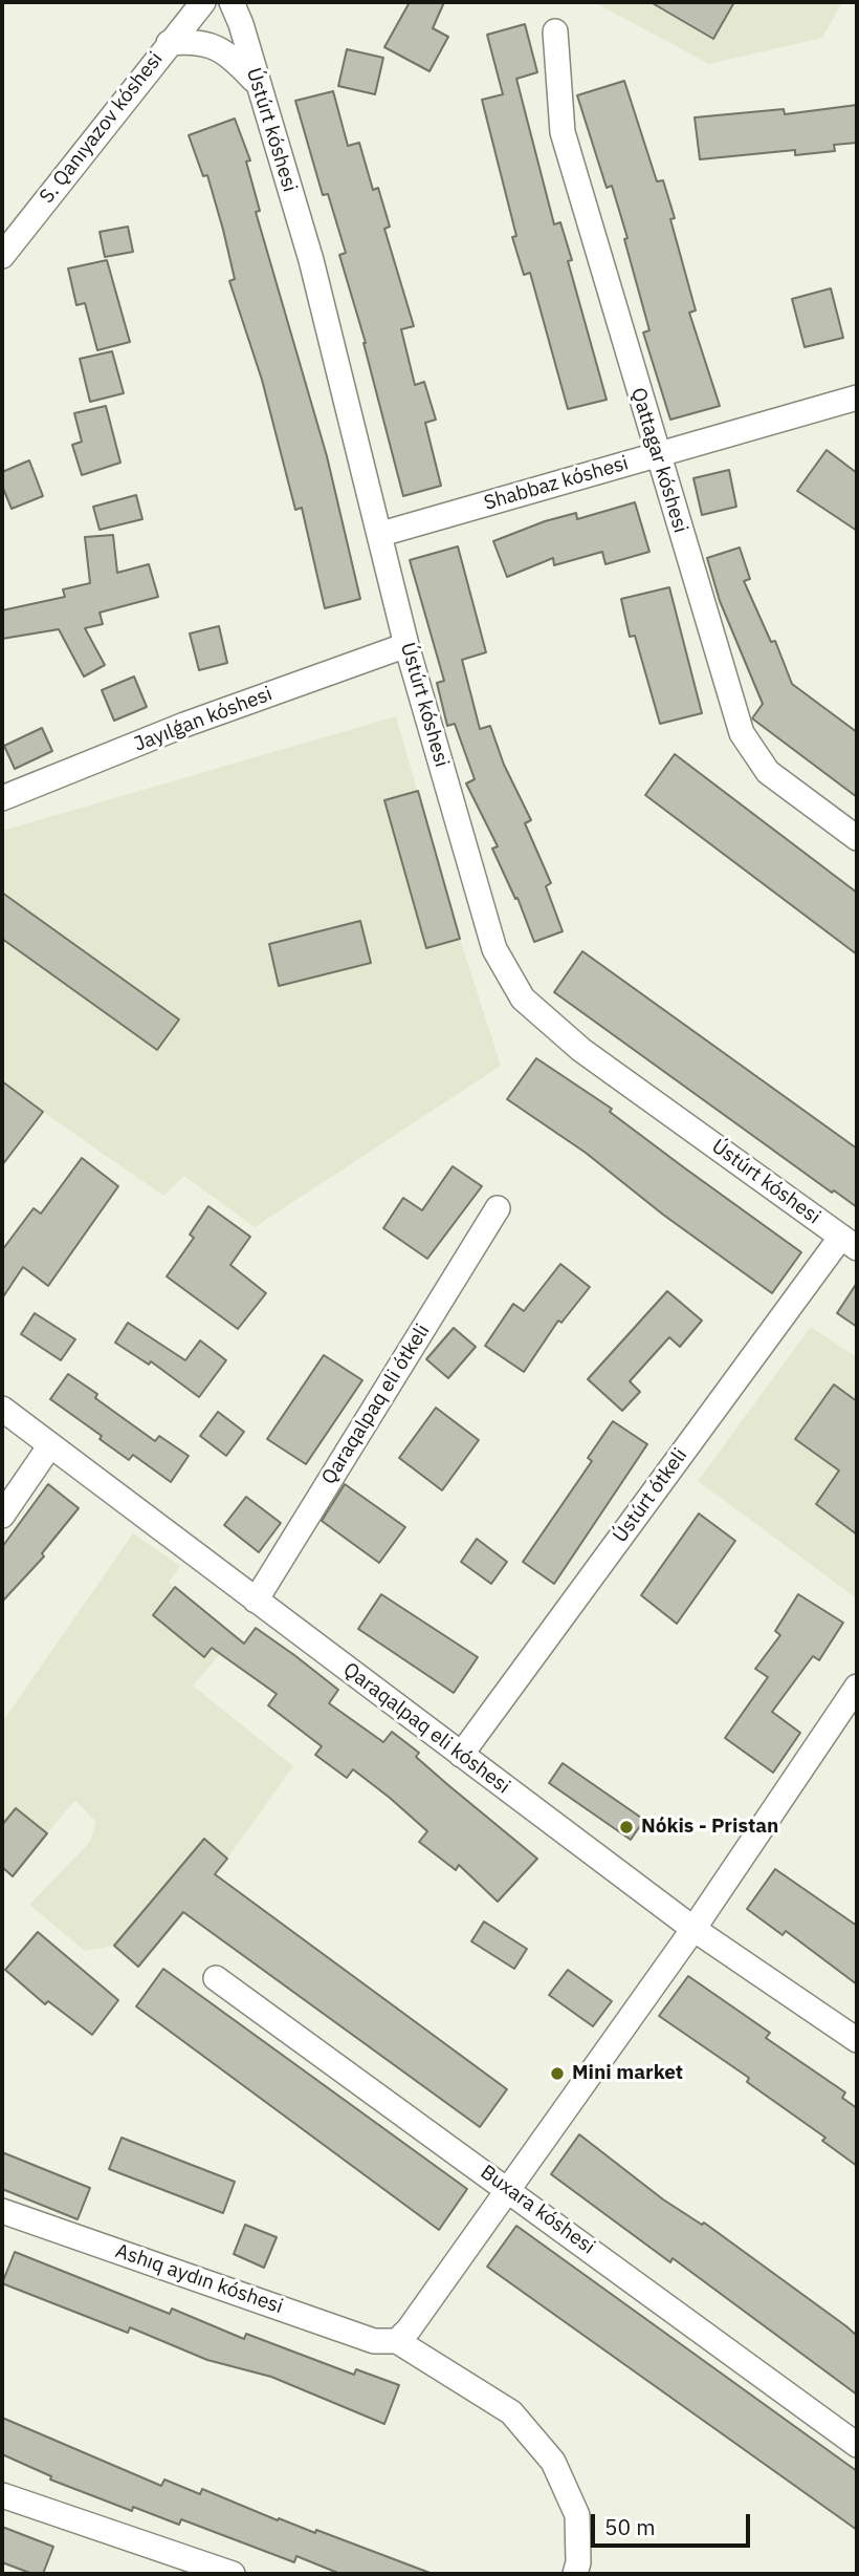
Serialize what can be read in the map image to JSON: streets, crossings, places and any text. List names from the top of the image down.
{
  "streets": {
    "street": [
      "S. Qanıyazov kóshesi",
      "Ústúrt kóshesi",
      "Qattagar kóshesi",
      "Shabbaz kóshesi",
      "Jayılǵan kóshesi",
      "Qaraqalpaq eli ótkeli",
      "Ústúrt ótkeli",
      "Qaraqalpaq eli kóshesi",
      "Buxara kóshesi",
      "Ashıq aydın kóshesi"
    ]
  },
  "crossings": [
    ["Ústúrt kóshesi", "Shabbaz kóshesi"],
    ["Ústúrt kóshesi", "Jayılǵan kóshesi"],
    ["Ústúrt kóshesi", "Ústúrt ótkeli"],
    ["Qattagar kóshesi", "Shabbaz kóshesi"],
    ["Qaraqalpaq eli ótkeli", "Qaraqalpaq eli kóshesi"],
    ["Ústúrt ótkeli", "Qaraqalpaq eli kóshesi"]
  ],
  "places": ["Nókis - Pristan", "Mini market"],
  "scale_bar": "50 m"
}
